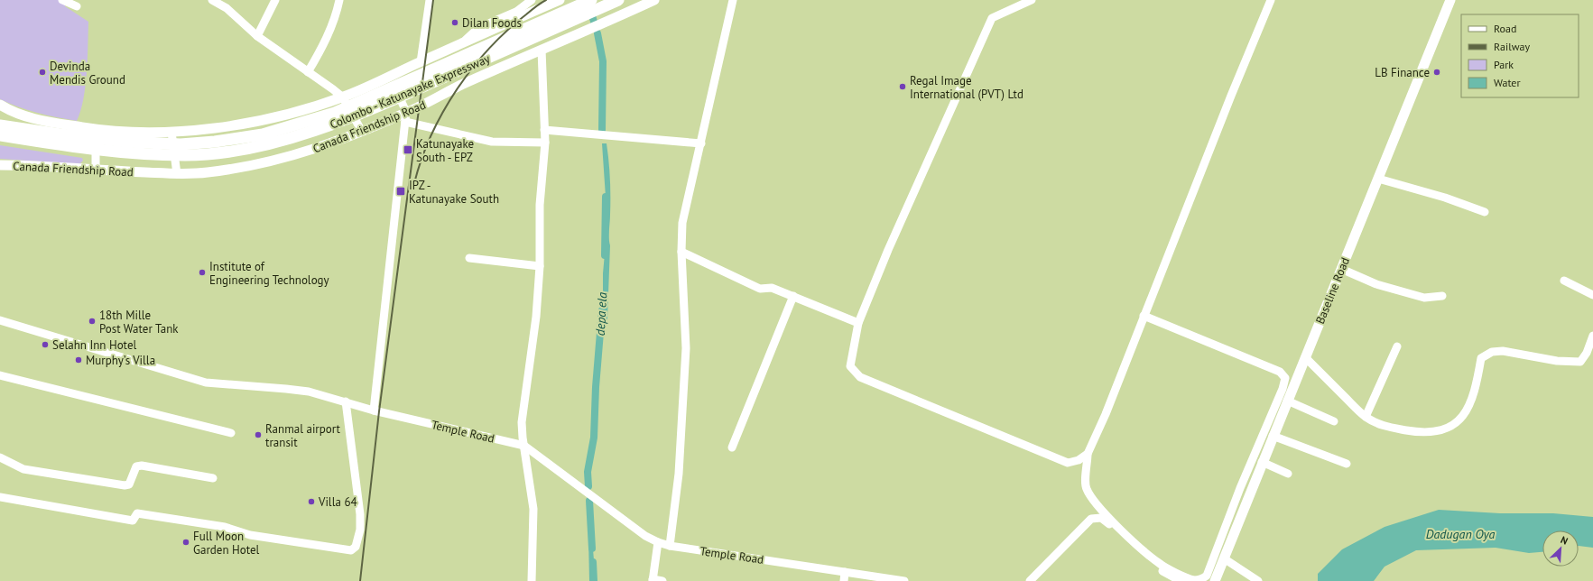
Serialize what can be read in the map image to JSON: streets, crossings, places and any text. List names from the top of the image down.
{
  "streets": {
    "highway": ["Colombo - Katunayake Expressway"],
    "main road": ["Canada Friendship Road", "Baseline Road"],
    "street": ["Temple Road"]
  },
  "water": ["depa ela", "Dadugan Oya"],
  "places": {
    "other": [
      "Dilan Foods",
      "Devinda Mendis Ground",
      "LB Finance",
      "Regal Image International (PVT) Ltd",
      "Institute of Engineering Technology",
      "18th Mille Post Water Tank",
      "Selahn Inn Hotel",
      "Murphy’s Villa",
      "Ranmal airport transit",
      "Villa 64",
      "Full Moon Garden Hotel"
    ],
    "transit": ["Katunayake South - EPZ", "IPZ - Katunayake South"]
  },
  "legend": [
    "Road",
    "Railway",
    "Park",
    "Water"
  ],
  "north": "top right"
}
